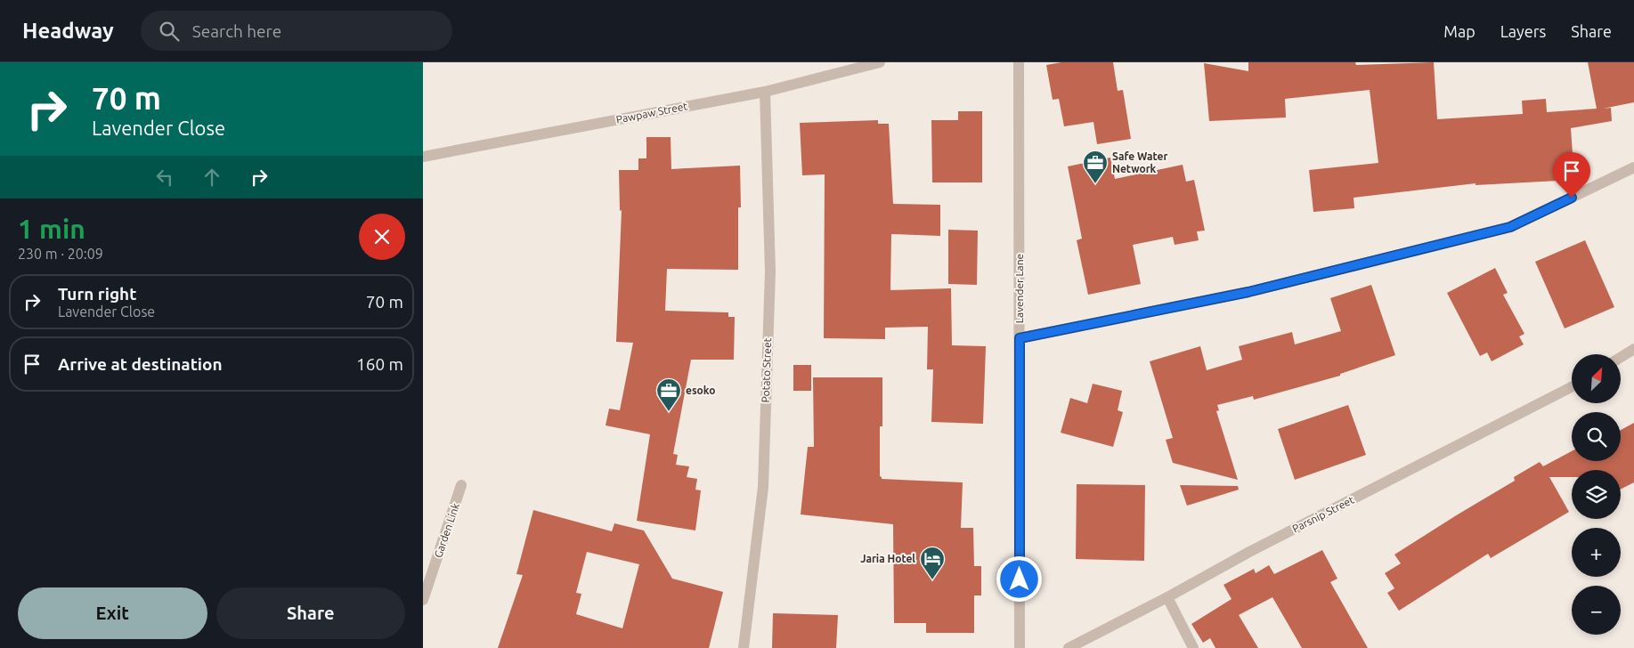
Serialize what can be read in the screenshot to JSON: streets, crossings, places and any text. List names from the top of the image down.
{
  "streets": {
    "street": [
      "Pawpaw Street",
      "Lavender Lane",
      "Potato Street",
      "Parsnip Street",
      "Garden Link"
    ]
  },
  "crossings": [
    ["Pawpaw Street", "Potato Street"]
  ],
  "places": {
    "office": ["Safe Water Network", "esoko"],
    "hotel": ["Jaria Hotel"]
  },
  "north": "top right",
  "page": {
    "header": "Headway",
    "search": "Search here",
    "nav": ["Map", "Layers", "Share"],
    "turn": ["70 m", "Lavender Close"],
    "heading": ["1 min", "230 m · 20:09"],
    "list": [
      {
        "name": "Turn right",
        "note": "Lavender Close",
        "value": "70 m"
      },
      {
        "name": "Arrive at destination",
        "value": "160 m"
      }
    ],
    "map_buttons": ["+", "−"],
    "buttons": ["Exit", "Share"]
  }
}
